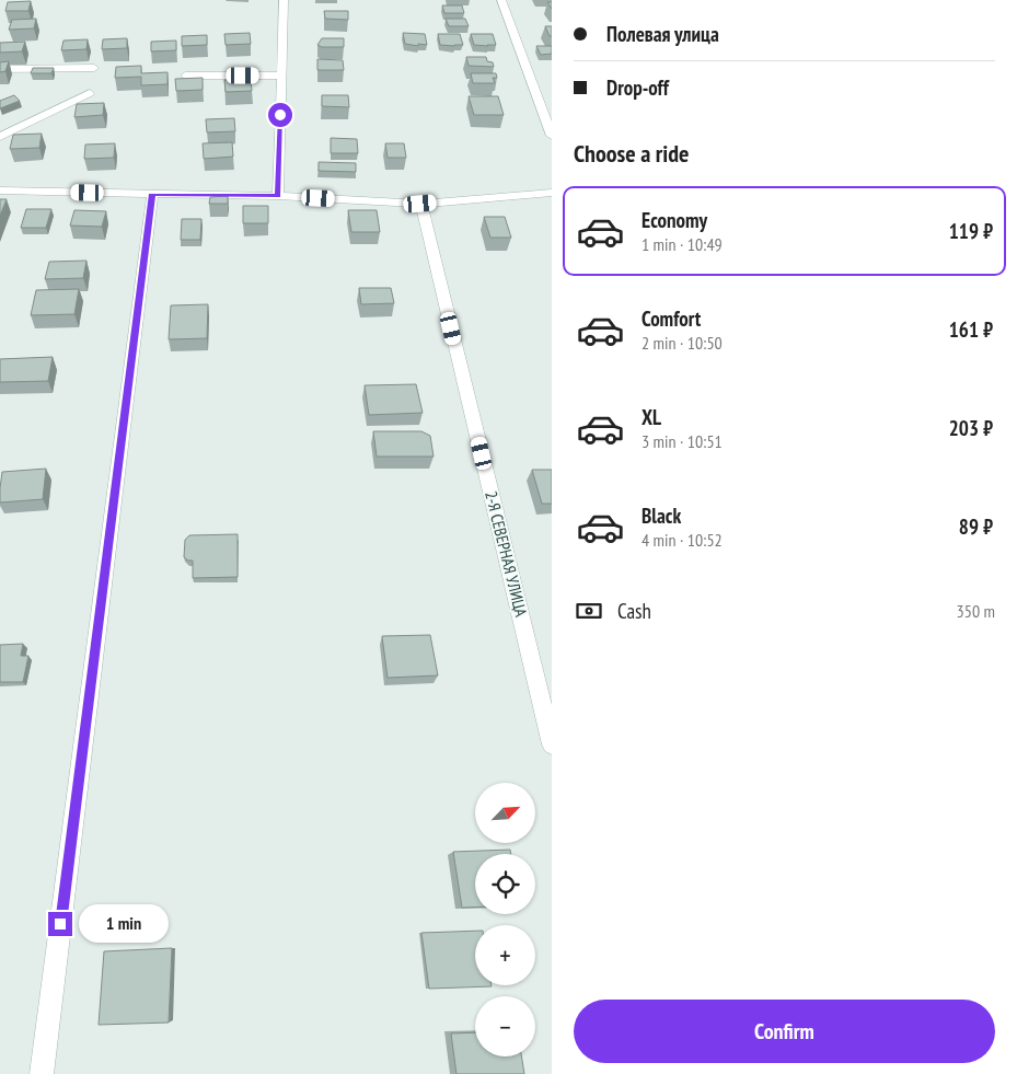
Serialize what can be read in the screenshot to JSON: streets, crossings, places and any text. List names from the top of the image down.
{
  "streets": {
    "street": ["2-Я СЕВЕРНАЯ УЛИЦА"]
  },
  "north": "top right",
  "page": {
    "banner": ["Полевая улица", "Drop-off"],
    "heading": "Choose a ride",
    "list": [
      {
        "name": "Economy",
        "note": "1 min · 10:49",
        "value": "119 ₽"
      },
      {
        "name": "Comfort",
        "note": "2 min · 10:50",
        "value": "161 ₽"
      },
      {
        "name": "XL",
        "note": "3 min · 10:51",
        "value": "203 ₽"
      },
      {
        "name": "Black",
        "note": "4 min · 10:52",
        "value": "89 ₽"
      }
    ],
    "pay": ["Cash", "350 m"],
    "map_buttons": ["+", "−"],
    "bubble": "1 min",
    "buttons": "Confirm"
  }
}
